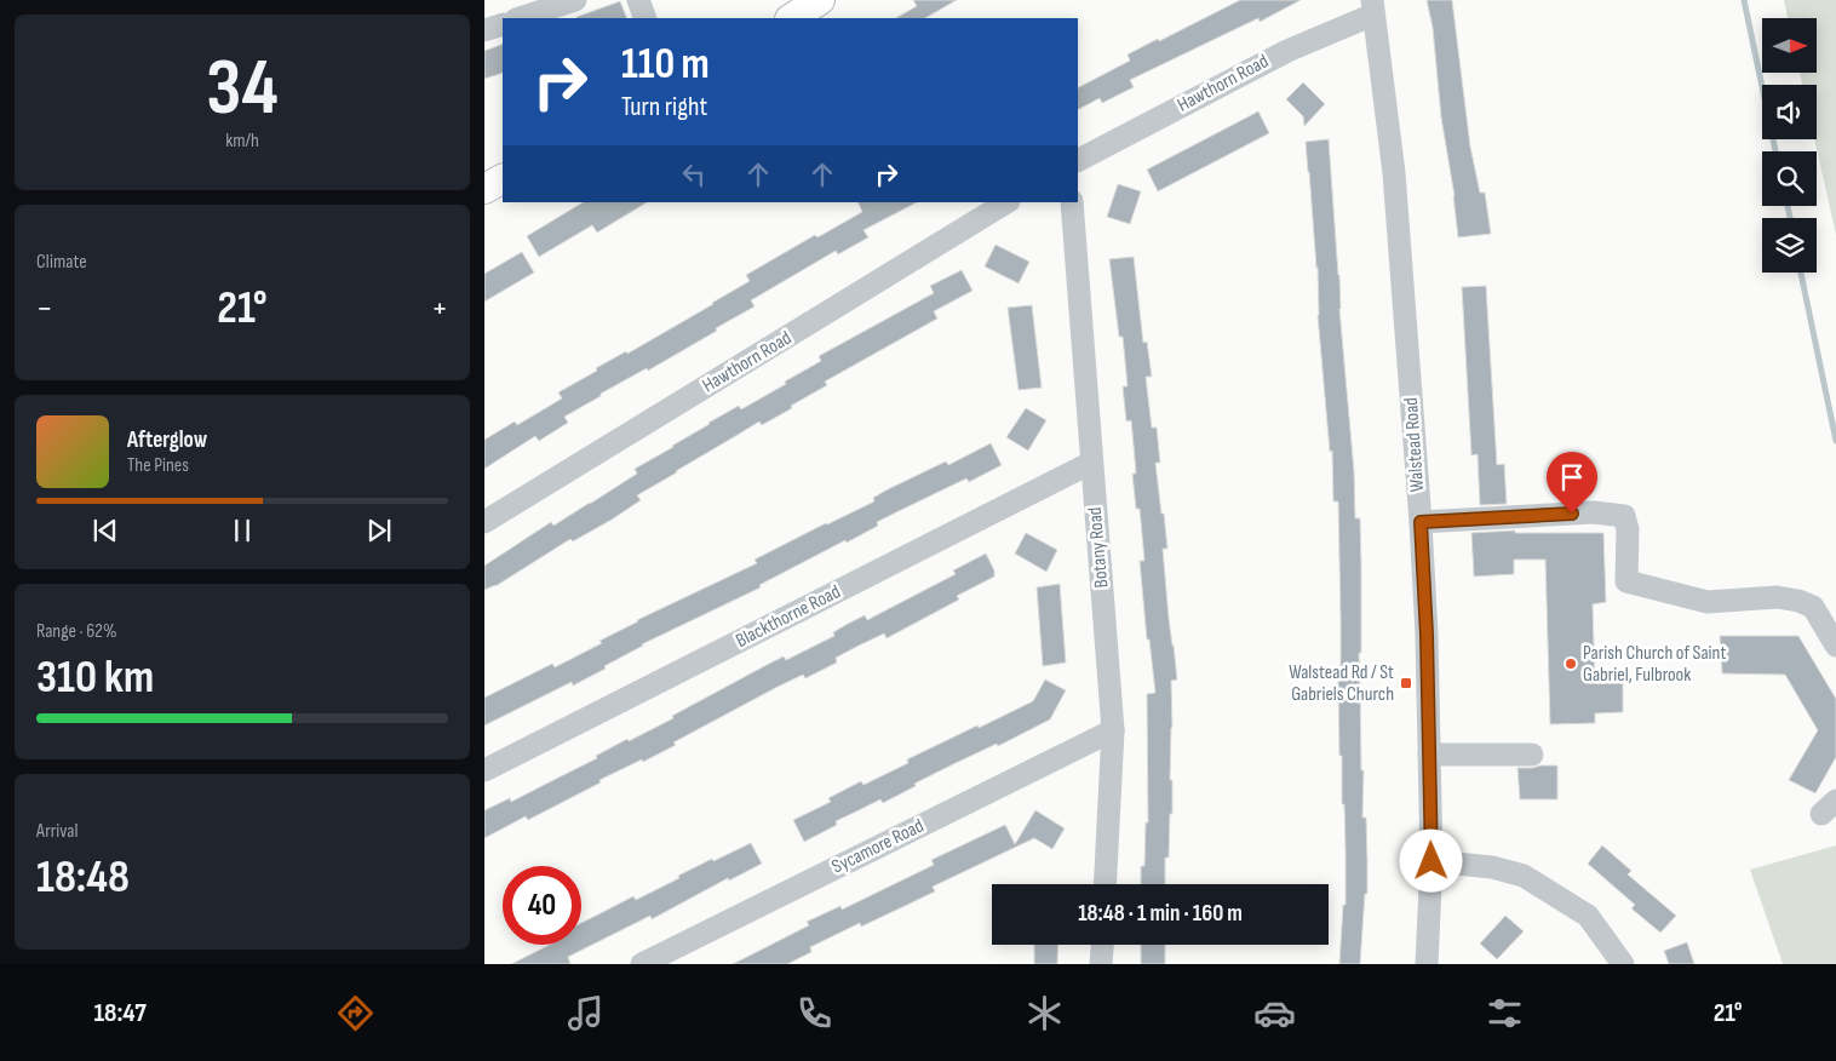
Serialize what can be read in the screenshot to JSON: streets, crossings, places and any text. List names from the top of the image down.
{
  "streets": {
    "street": [
      "Hawthorn Road",
      "Walstead Road",
      "Botany Road",
      "Blackthorne Road",
      "Sycamore Road"
    ]
  },
  "crossings": [
    ["Hawthorn Road", "Walstead Road"],
    ["Botany Road", "Blackthorne Road"],
    ["Botany Road", "Sycamore Road"]
  ],
  "places": {
    "other": ["Parish Church of Saint Gabriel, Fulbrook"],
    "transit": ["Walstead Rd / St Gabriels Church"]
  },
  "north": "right",
  "page": {
    "tile": [
      ["34", "km/h"],
      "Climate",
      ["Range · 62%", "310 km"],
      ["Arrival", "18:48"]
    ],
    "turn": ["110 m", "Turn right"],
    "heat": ["−", "21°", "+"],
    "song": ["Afterglow", "The Pines"],
    "limit": "40",
    "trip": "18:48 · 1 min · 160 m",
    "tabs": ["18:47", "21°"]
  }
}
